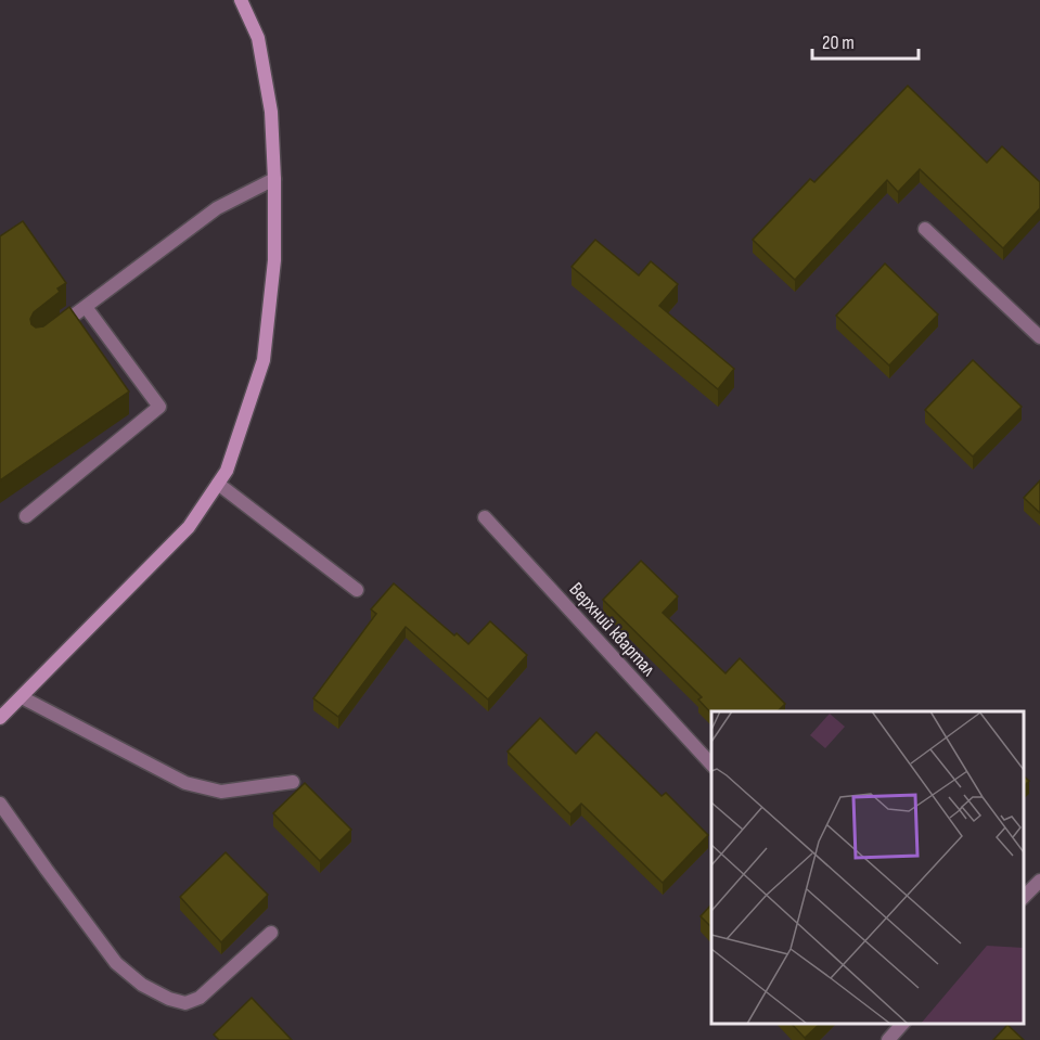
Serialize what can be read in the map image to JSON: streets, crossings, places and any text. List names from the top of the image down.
{
  "streets": {
    "street": ["Верхний квартал"]
  },
  "scale_bar": "20 m"
}
